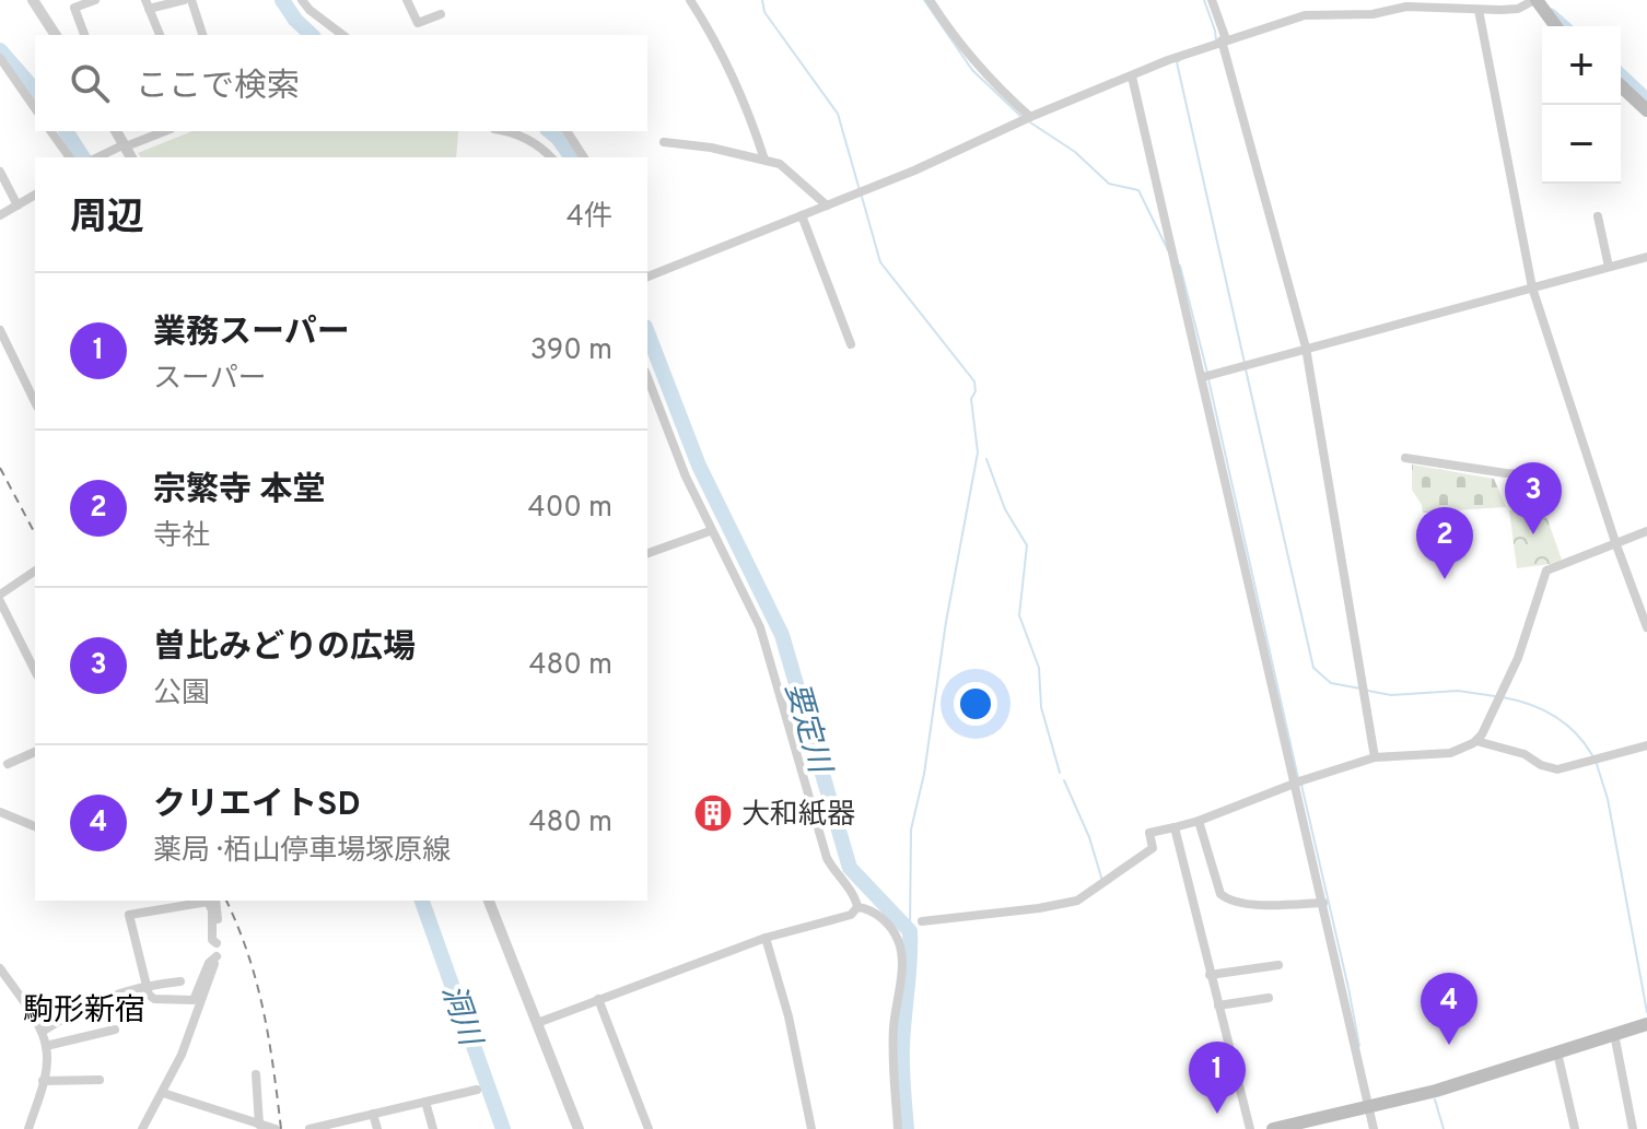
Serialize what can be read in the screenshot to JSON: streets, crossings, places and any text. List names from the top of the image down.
{
  "districts": ["駒形新宿"],
  "water": ["要定川", "洞川"],
  "places": {
    "building": ["大和紙器"]
  },
  "page": {
    "map_buttons": ["+", "−"],
    "search": "ここで検索",
    "heading": ["周辺", "4件"],
    "list": [
      {
        "mark": "1",
        "name": "業務スーパー",
        "note": "スーパー",
        "value": "390 m"
      },
      {
        "mark": "2",
        "name": "宗繁寺 本堂",
        "note": "寺社",
        "value": "400 m"
      },
      {
        "mark": "3",
        "name": "曽比みどりの広場",
        "note": "公園",
        "value": "480 m"
      },
      {
        "mark": "4",
        "name": "クリエイトSD",
        "note": "薬局 · 栢山停車場塚原線",
        "value": "480 m"
      }
    ],
    "pins": [
      "3",
      "2",
      "4",
      "1"
    ]
  }
}
